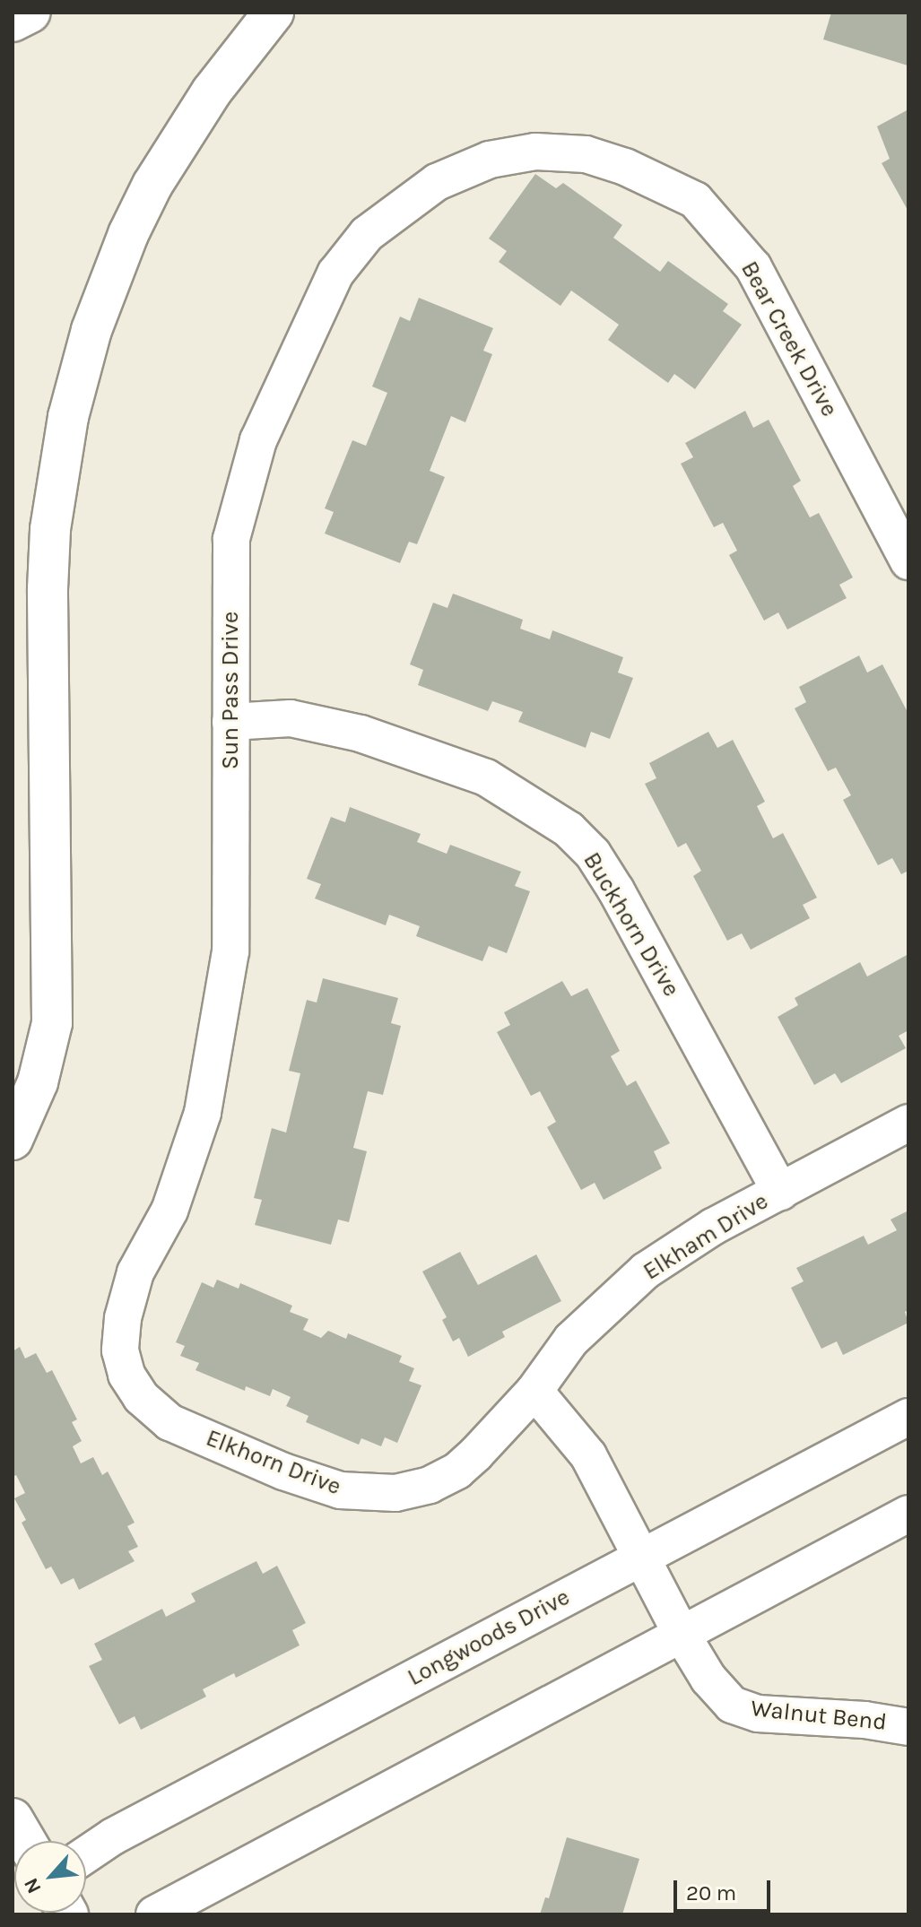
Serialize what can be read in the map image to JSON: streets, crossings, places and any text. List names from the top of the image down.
{
  "streets": {
    "street": [
      "Bear Creek Drive",
      "Sun Pass Drive",
      "Buckhorn Drive",
      "Elkham Drive",
      "Elkhorn Drive",
      "Longwoods Drive",
      "Walnut Bend"
    ]
  },
  "crossings": [
    ["Bear Creek Drive", "Sun Pass Drive"],
    ["Sun Pass Drive", "Buckhorn Drive"],
    ["Sun Pass Drive", "Elkhorn Drive"],
    ["Buckhorn Drive", "Elkham Drive"],
    ["Elkham Drive", "Elkhorn Drive"]
  ],
  "scale_bar": "20 m",
  "north": "bottom left"
}
